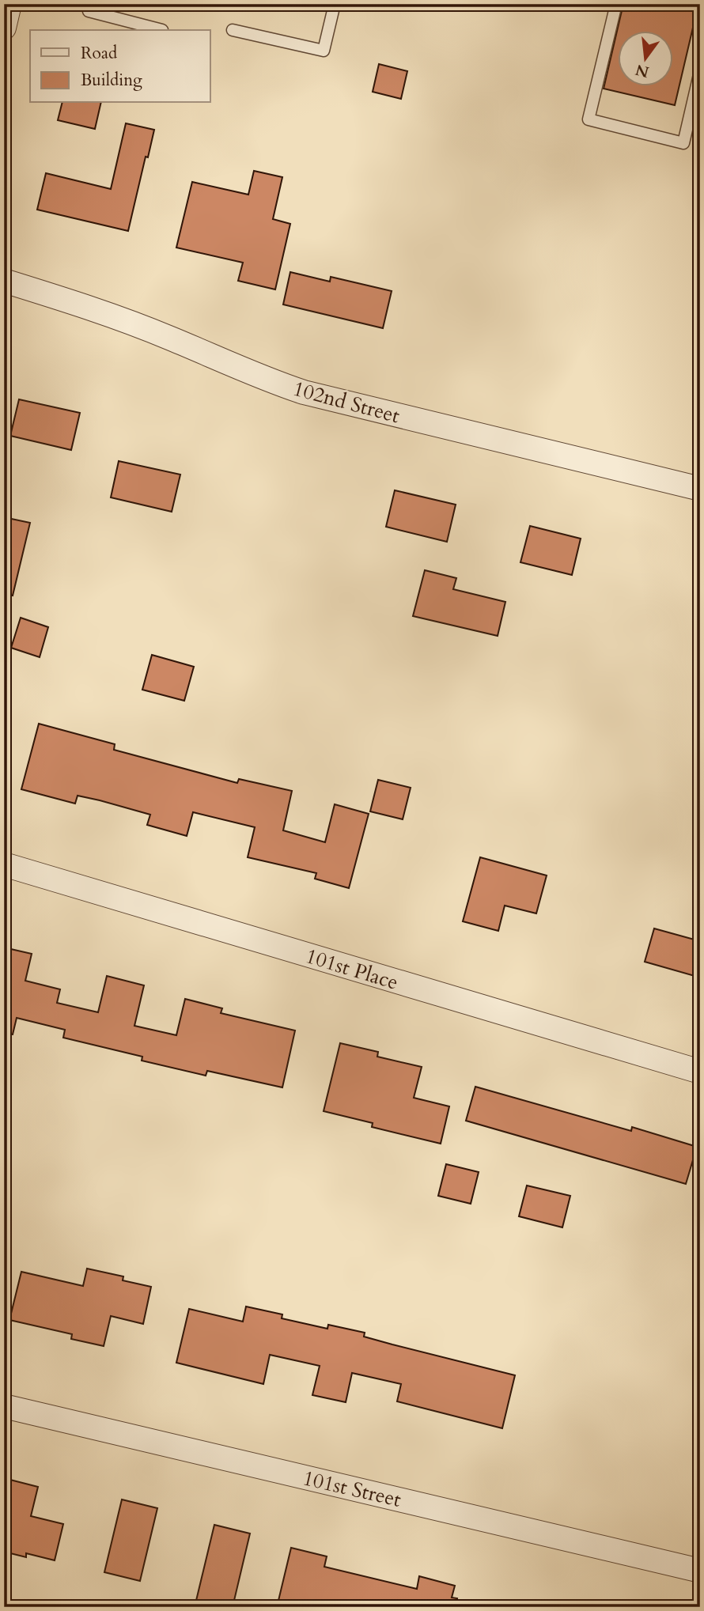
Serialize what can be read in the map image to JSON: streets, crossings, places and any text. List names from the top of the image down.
{
  "streets": {
    "street": ["102nd Street", "101st Place", "101st Street"]
  },
  "legend": ["Road", "Building"],
  "north": "bottom"
}
